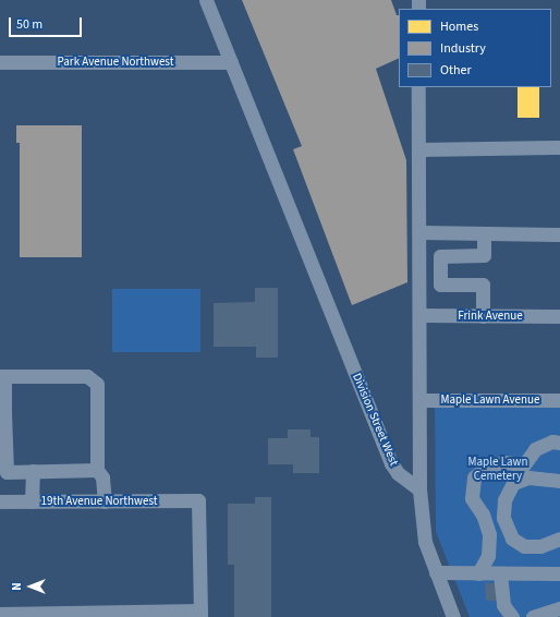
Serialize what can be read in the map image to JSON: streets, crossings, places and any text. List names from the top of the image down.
{
  "streets": {
    "street": [
      "Park Avenue Northwest",
      "Frink Avenue",
      "Maple Lawn Avenue",
      "Division Street West",
      "19th Avenue Northwest"
    ]
  },
  "crossings": [
    ["Park Avenue Northwest", "Division Street West"]
  ],
  "parks": ["Maple Lawn Cemetery"],
  "legend": ["Homes", "Industry", "Other"],
  "scale_bar": "50 m",
  "north": "left"
}
